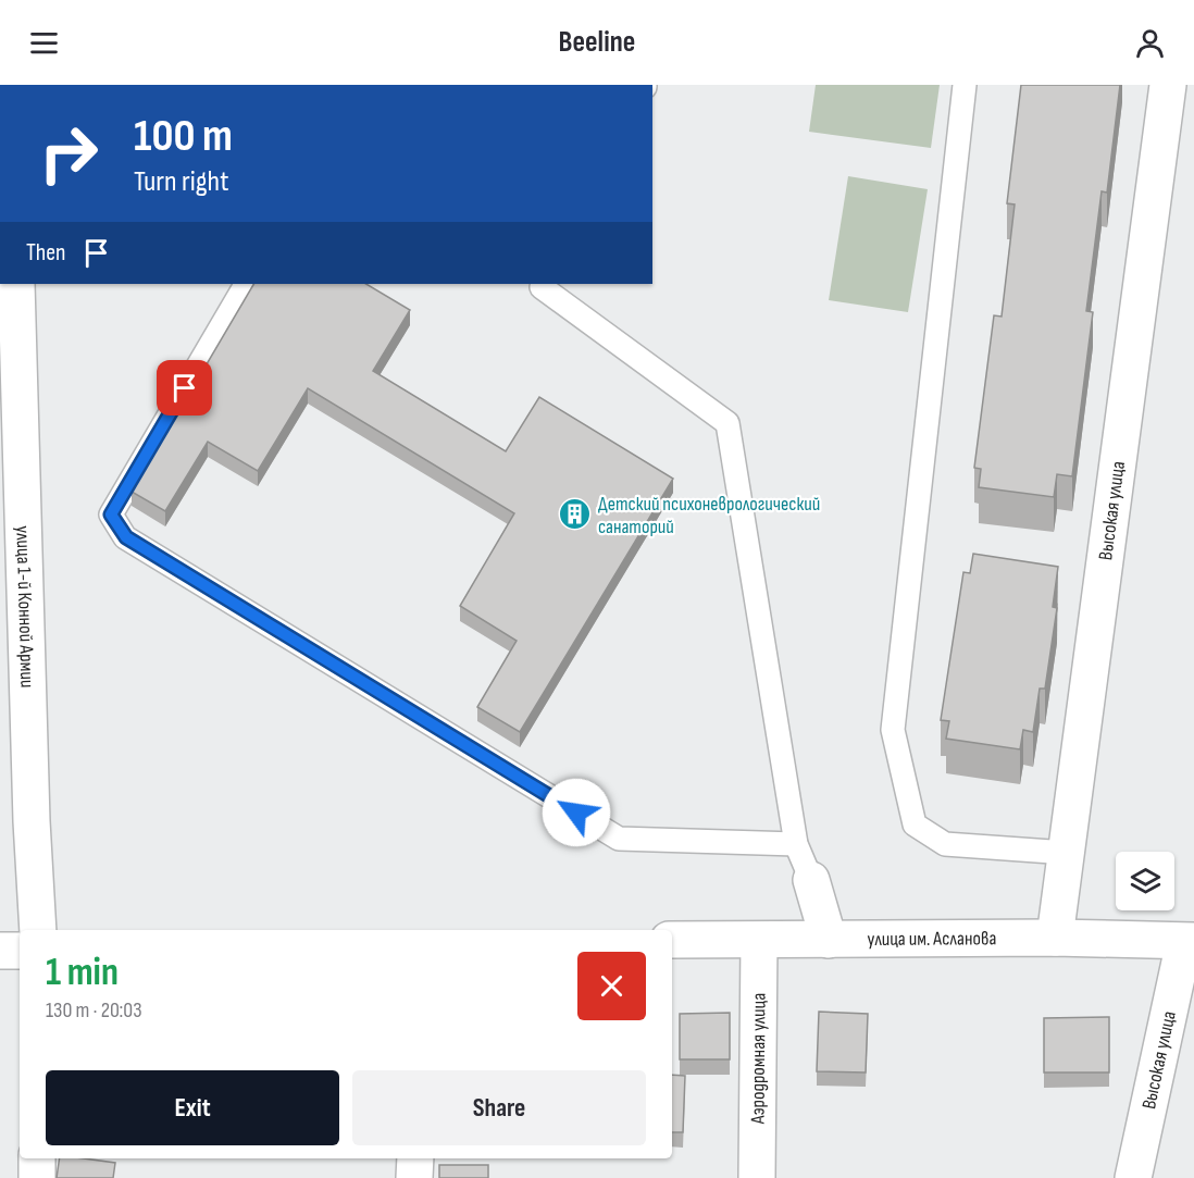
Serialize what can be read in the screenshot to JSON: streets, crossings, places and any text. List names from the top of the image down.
{
  "streets": {
    "street": [
      "Высокая улица",
      "улица 1-й Конной Армии",
      "улица им. Асланова",
      "Аэродромная улица"
    ]
  },
  "crossings": [
    ["Высокая улица", "улица им. Асланова"],
    ["улица им. Асланова", "Аэродромная улица"]
  ],
  "places": {
    "building": ["Детский психоневрологический санаторий"]
  },
  "page": {
    "header": "Beeline",
    "turn": ["100 m", "Turn right"],
    "then": "Then",
    "heading": ["1 min", "130 m · 20:03"],
    "buttons": ["Exit", "Share"]
  }
}
